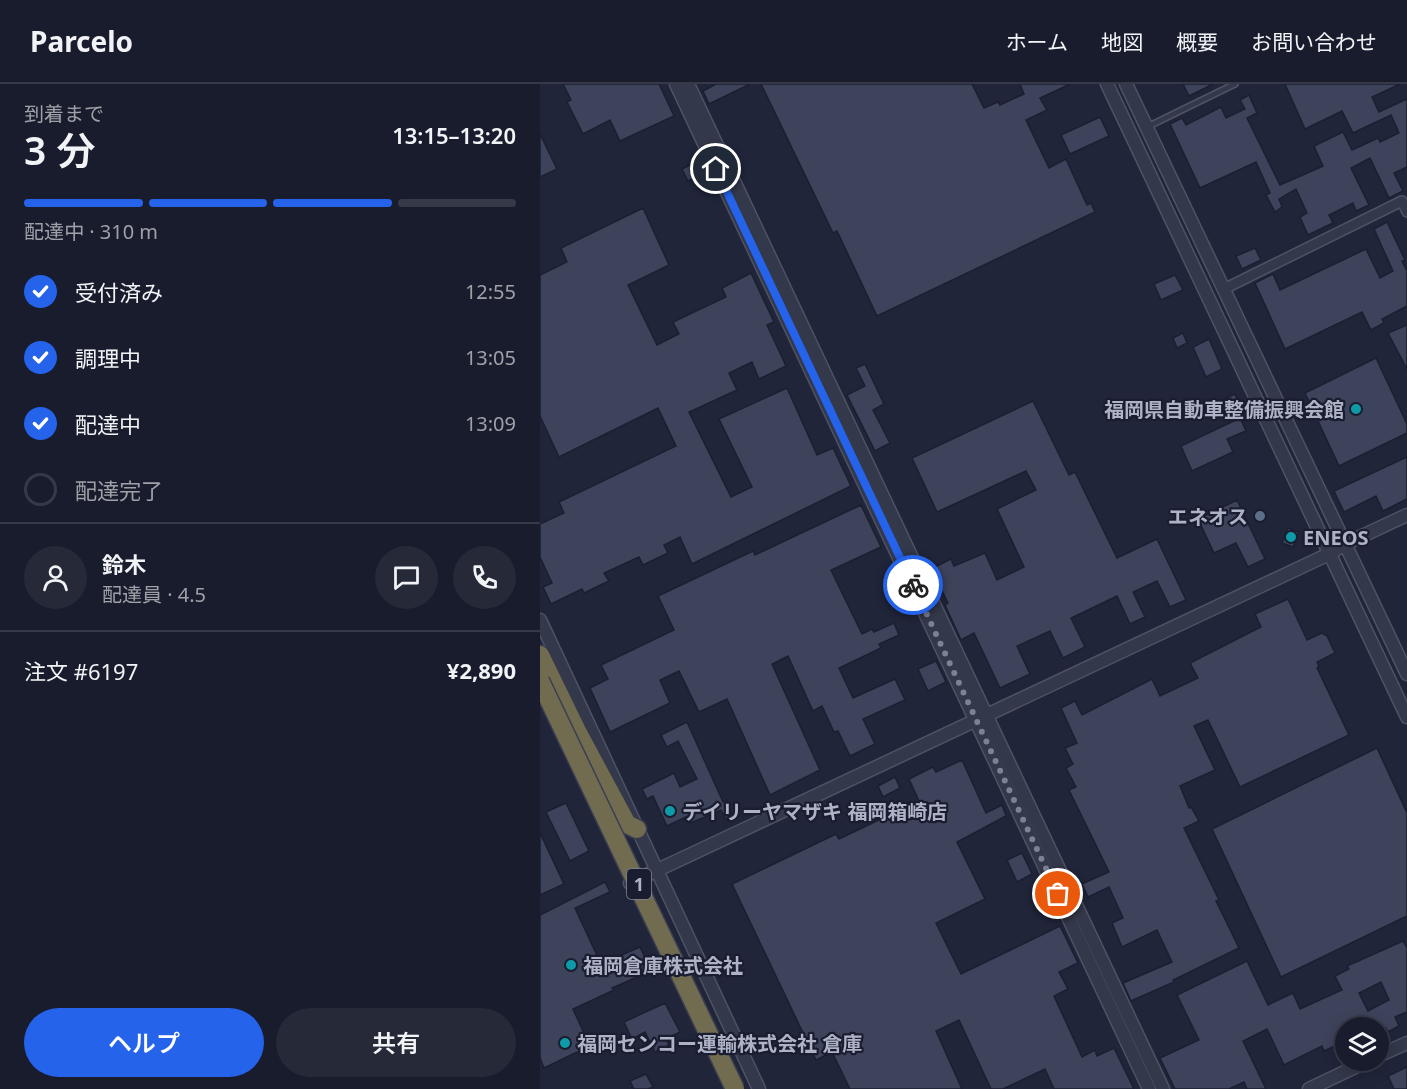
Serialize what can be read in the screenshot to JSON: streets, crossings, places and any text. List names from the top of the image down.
{
  "streets": {
    "highway": ["1"]
  },
  "places": [
    "福岡県自動車整備振興会館",
    "エネオス",
    "ENEOS",
    "デイリーヤマザキ 福岡箱崎店",
    "福岡倉庫株式会社",
    "福岡センコー運輸株式会社 倉庫"
  ],
  "page": {
    "header": "Parcelo",
    "nav": [
      "ホーム",
      "地図",
      "概要",
      "お問い合わせ"
    ],
    "heading": ["3 分", "到着まで", "13:15–13:20"],
    "panel": [
      "鈴木",
      "配達員 · 4.5",
      "注文 #6197",
      "¥2,890"
    ],
    "bar": "配達中 · 310 m",
    "list": [
      ["受付済み", "12:55"],
      ["調理中", "13:05"],
      ["配達中", "13:09"],
      "配達完了"
    ],
    "buttons": ["ヘルプ", "共有"]
  }
}
